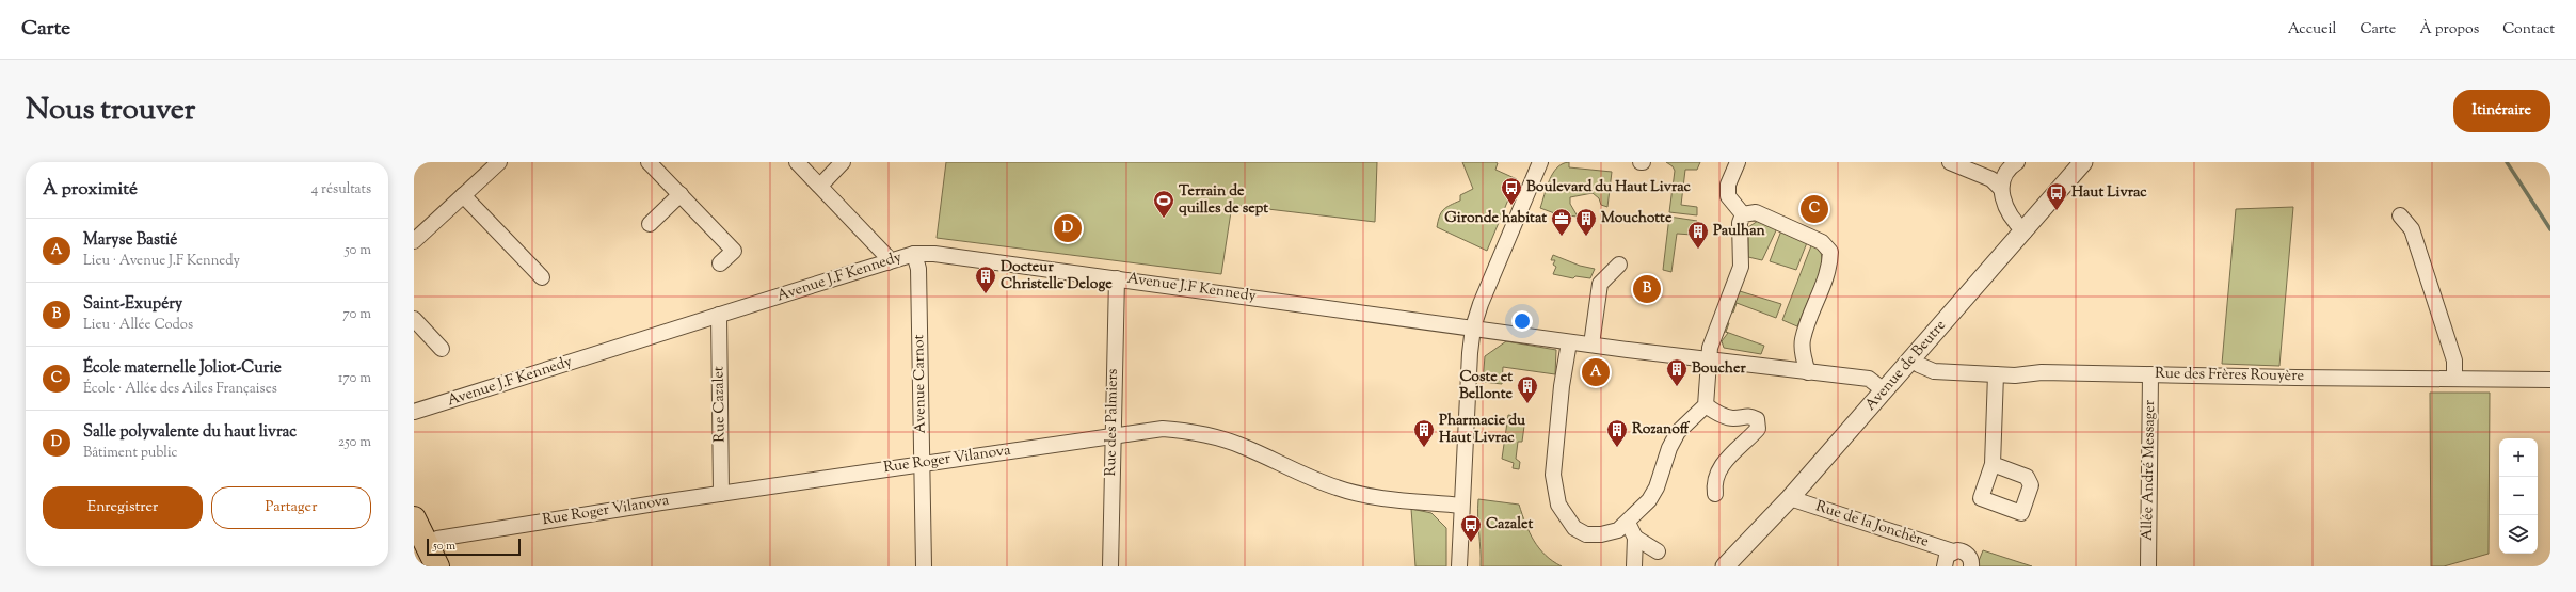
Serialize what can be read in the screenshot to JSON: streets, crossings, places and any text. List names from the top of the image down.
{
  "streets": {
    "street": [
      "Avenue J.F Kennedy",
      "Avenue de Beutre",
      "Rue des Frères Rouyère",
      "Avenue Carnot",
      "Rue Cazalet",
      "Rue des Palmiers",
      "Rue Roger Vilanova",
      "Allée André Messager",
      "Rue de la Jonchère"
    ]
  },
  "crossings": [
    ["Avenue J.F Kennedy", "Avenue de Beutre"],
    ["Avenue J.F Kennedy", "Avenue Carnot"],
    ["Avenue J.F Kennedy", "Rue Cazalet"],
    ["Avenue J.F Kennedy", "Rue des Palmiers"],
    ["Avenue de Beutre", "Rue des Frères Rouyère"],
    ["Avenue de Beutre", "Rue de la Jonchère"],
    ["Rue des Frères Rouyère", "Allée André Messager"],
    ["Avenue Carnot", "Rue Roger Vilanova"],
    ["Rue Cazalet", "Rue Roger Vilanova"],
    ["Rue des Palmiers", "Rue Roger Vilanova"]
  ],
  "places": {
    "bus stop": ["Boulevard du Haut Livrac", "Haut Livrac", "Cazalet"],
    "sports": ["Terrain de quilles de sept"],
    "office": ["Gironde habitat"],
    "building": [
      "Mouchotte",
      "Paulhan",
      "Docteur Christelle Deloge",
      "Boucher",
      "Coste et Bellonte",
      "Pharmacie du Haut Livrac",
      "Rozanoff"
    ]
  },
  "scale_bar": "50 m",
  "page": {
    "header": "Carte",
    "nav": [
      "Accueil",
      "Carte",
      "À propos",
      "Contact"
    ],
    "title": "Nous trouver",
    "buttons": [
      "Itinéraire",
      ["Enregistrer", "Partager"]
    ],
    "heading": ["À proximité", "4 résultats"],
    "pins": [
      "C",
      "D",
      "B",
      "A"
    ],
    "list": [
      {
        "mark": "A",
        "name": "Maryse Bastié",
        "note": "Lieu · Avenue J.F Kennedy",
        "value": "50 m"
      },
      {
        "mark": "B",
        "name": "Saint-Exupéry",
        "note": "Lieu · Allée Codos",
        "value": "70 m"
      },
      {
        "mark": "C",
        "name": "École maternelle Joliot-Curie",
        "note": "École · Allée des Ailes Françaises",
        "value": "170 m"
      },
      {
        "mark": "D",
        "name": "Salle polyvalente du haut livrac",
        "note": "Bâtiment public",
        "value": "250 m"
      }
    ],
    "map_buttons": ["+", "−"],
    "scale": "50 m"
  }
}
